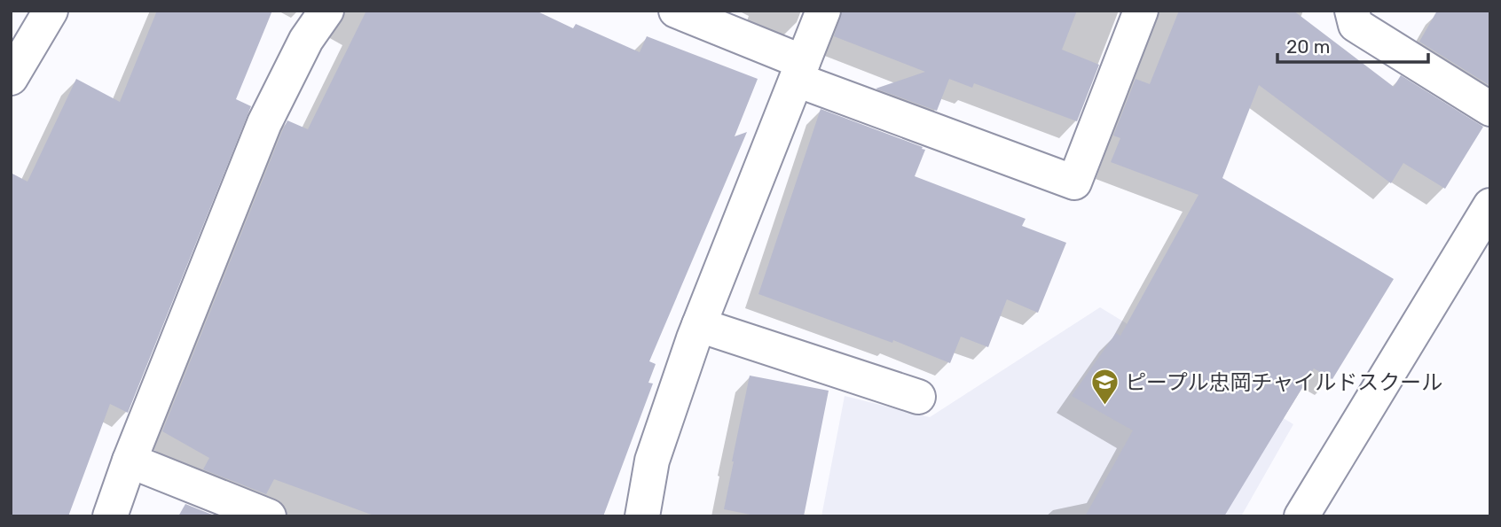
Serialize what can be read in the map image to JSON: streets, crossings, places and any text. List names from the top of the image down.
{
  "places": {
    "school or university": ["ピープル忠岡チャイルドスクール"]
  },
  "scale_bar": "20 m"
}
